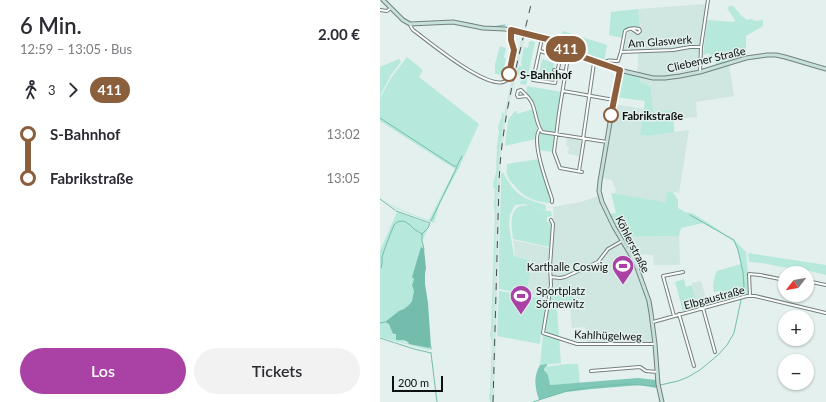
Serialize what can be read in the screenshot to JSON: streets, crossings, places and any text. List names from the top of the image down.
{
  "streets": {
    "street": [
      "Am Glaswerk",
      "Cliebener Straße",
      "Köhlerstraße",
      "Elbgaustraße",
      "Kahlhügelweg"
    ]
  },
  "crossings": [
    ["Am Glaswerk", "Cliebener Straße"],
    ["Köhlerstraße", "Elbgaustraße"],
    ["Köhlerstraße", "Kahlhügelweg"]
  ],
  "places": {
    "other": ["S-Bahnhof", "Fabrikstraße"],
    "sports": ["Karthalle Coswig", "Sportplatz Sörnewitz"]
  },
  "lines": ["bus line 411"],
  "scale_bar": "200 m",
  "north": "bottom left",
  "page": {
    "heading": ["6 Min.", "12:59 – 13:05 · Bus", "2.00 €"],
    "on_map": "411",
    "legs": ["3", "411"],
    "list": [
      {
        "name": "S-Bahnhof",
        "value": "13:02"
      },
      {
        "name": "Fabrikstraße",
        "value": "13:05"
      }
    ],
    "map_buttons": ["+", "−"],
    "buttons": ["Los", "Tickets"],
    "scale": "200 m"
  }
}
